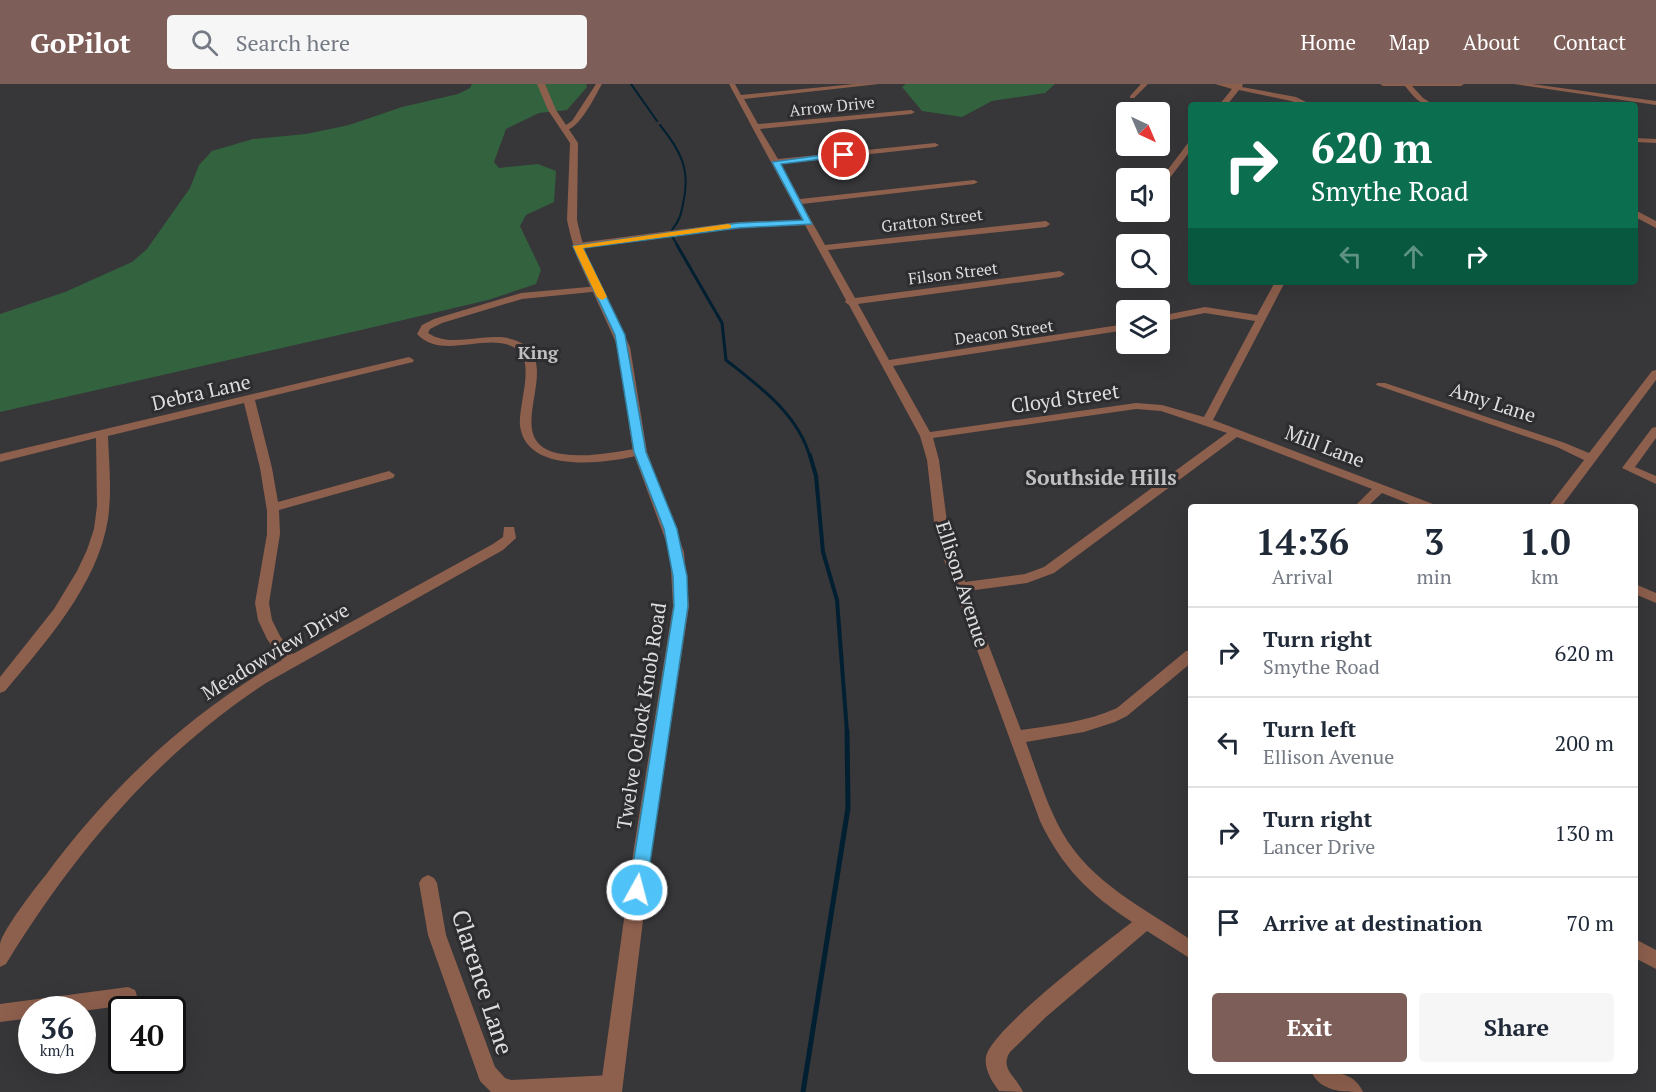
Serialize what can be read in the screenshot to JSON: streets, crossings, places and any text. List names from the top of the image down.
{
  "streets": {
    "street": [
      "Arrow Drive",
      "Gratton Street",
      "Filson Street",
      "Deacon Street",
      "Debra Lane",
      "Cloyd Street",
      "Amy Lane",
      "Mill Lane",
      "Ellison Avenue",
      "Meadowview Drive",
      "Twelve Oclock Knob Road",
      "Clarence Lane"
    ]
  },
  "crossings": [
    ["Arrow Drive", "Ellison Avenue"],
    ["Gratton Street", "Ellison Avenue"],
    ["Filson Street", "Ellison Avenue"],
    ["Deacon Street", "Ellison Avenue"],
    ["Cloyd Street", "Mill Lane"],
    ["Cloyd Street", "Ellison Avenue"],
    ["Twelve Oclock Knob Road", "Clarence Lane"]
  ],
  "districts": ["King", "Southside Hills"],
  "north": "bottom right",
  "page": {
    "header": "GoPilot",
    "search": "Search here",
    "nav": [
      "Home",
      "Map",
      "About",
      "Contact"
    ],
    "turn": ["620 m", "Smythe Road"],
    "eta": [
      "14:36",
      "Arrival",
      "3",
      "min",
      "1.0",
      "km"
    ],
    "list": [
      {
        "name": "Turn right",
        "note": "Smythe Road",
        "value": "620 m"
      },
      {
        "name": "Turn left",
        "note": "Ellison Avenue",
        "value": "200 m"
      },
      {
        "name": "Turn right",
        "note": "Lancer Drive",
        "value": "130 m"
      },
      {
        "name": "Arrive at destination",
        "value": "70 m"
      }
    ],
    "buttons": ["Exit", "Share"],
    "speed": "36 km/h",
    "limit": "40"
  }
}
